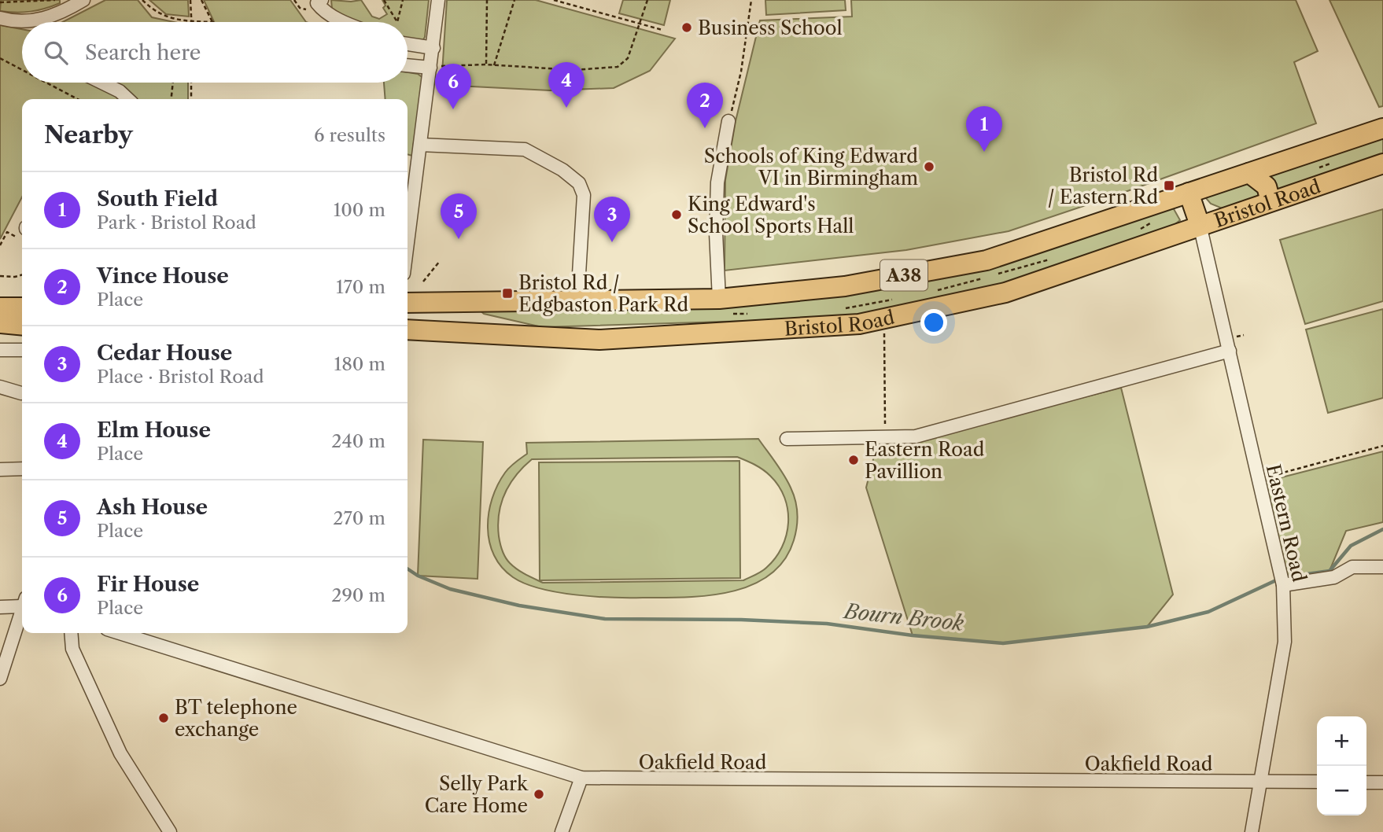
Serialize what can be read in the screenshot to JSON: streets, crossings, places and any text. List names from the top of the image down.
{
  "streets": {
    "highway": ["Bristol Road", "A38"],
    "street": ["Eastern Road", "Oakfield Road"]
  },
  "crossings": [
    ["Bristol Road", "Eastern Road"],
    ["Eastern Road", "Oakfield Road"]
  ],
  "water": ["Bourn Brook"],
  "places": {
    "other": [
      "Business School",
      "Schools of King Edward VI in Birmingham",
      "King Edward's School Sports Hall",
      "Eastern Road Pavillion",
      "BT telephone exchange",
      "Selly Park Care Home"
    ],
    "transit": ["Bristol Rd / Eastern Rd", "Bristol Rd / Edgbaston Park Rd"]
  },
  "page": {
    "search": "Search here",
    "pins": [
      "4",
      "6",
      "2",
      "1",
      "5",
      "3"
    ],
    "heading": ["Nearby", "6 results"],
    "list": [
      {
        "mark": "1",
        "name": "South Field",
        "note": "Park · Bristol Road",
        "value": "100 m"
      },
      {
        "mark": "2",
        "name": "Vince House",
        "note": "Place",
        "value": "170 m"
      },
      {
        "mark": "3",
        "name": "Cedar House",
        "note": "Place · Bristol Road",
        "value": "180 m"
      },
      {
        "mark": "4",
        "name": "Elm House",
        "note": "Place",
        "value": "240 m"
      },
      {
        "mark": "5",
        "name": "Ash House",
        "note": "Place",
        "value": "270 m"
      },
      {
        "mark": "6",
        "name": "Fir House",
        "note": "Place",
        "value": "290 m"
      }
    ],
    "map_buttons": ["+", "−"]
  }
}
